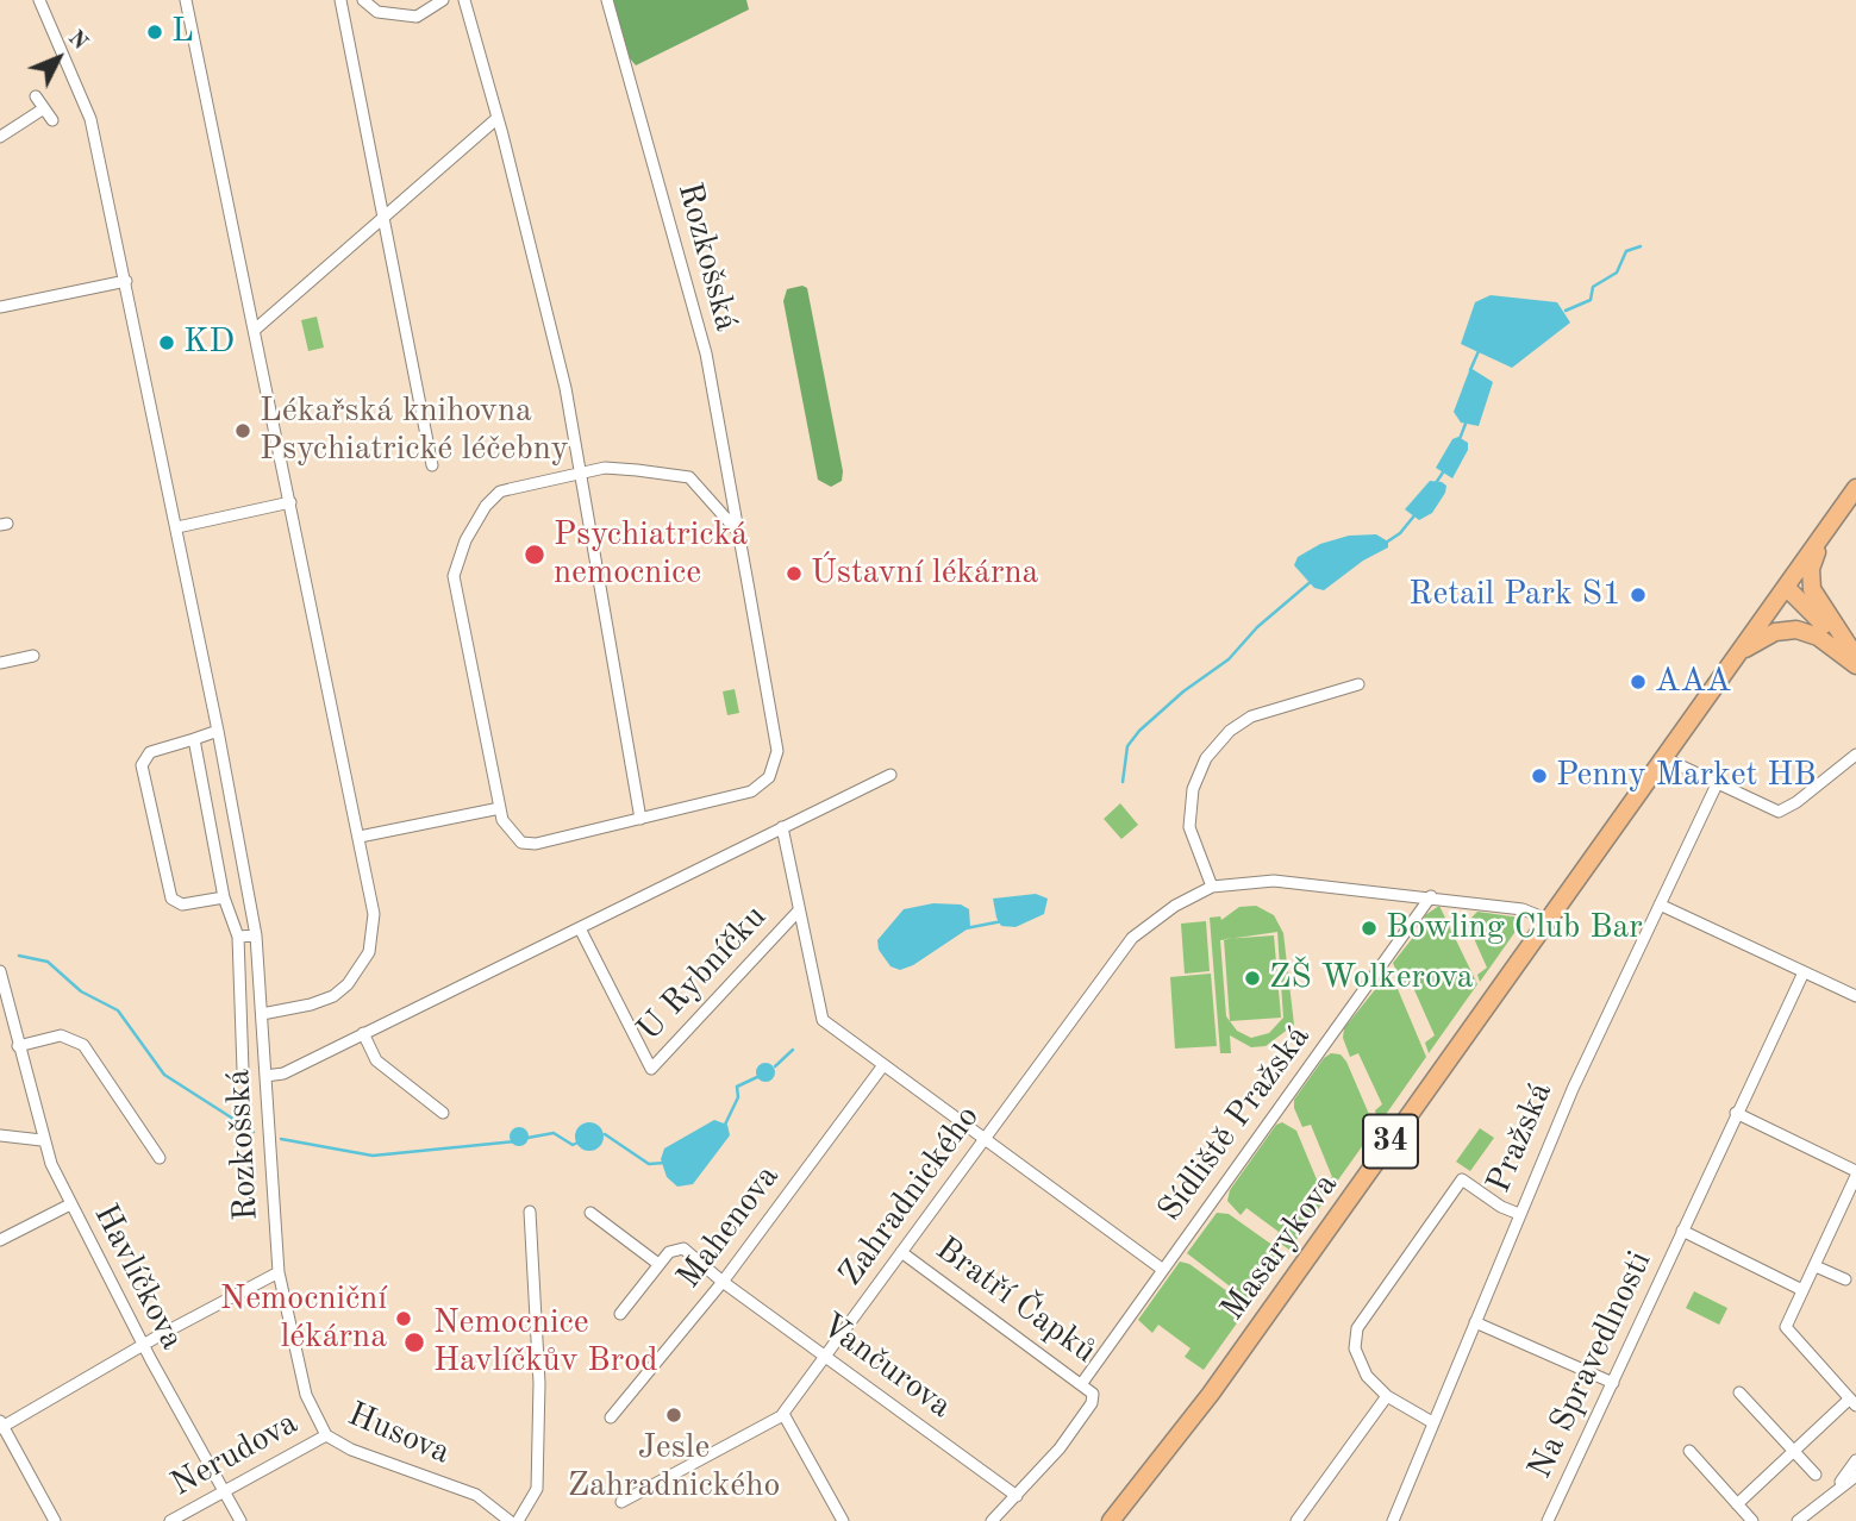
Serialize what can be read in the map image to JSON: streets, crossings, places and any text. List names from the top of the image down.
{
  "streets": {
    "main road": ["34", "Masarykova"],
    "street": [
      "Rozkošská",
      "U Rybníčku",
      "Sídliště Pražská",
      "Pražská",
      "Zahradnického",
      "Mahenova",
      "Havlíčkova",
      "Bratří Čapků",
      "Na Spravedlnosti",
      "Vančurova",
      "Husova",
      "Nerudova"
    ]
  },
  "crossings": [
    ["Rozkošská", "U Rybníčku"],
    ["Rozkošská", "Husova"],
    ["U Rybníčku", "Mahenova"],
    ["Sídliště Pražská", "Zahradnického"],
    ["Sídliště Pražská", "Bratří Čapků"],
    ["34", "Masarykova"],
    ["Zahradnického", "Masarykova"],
    ["Zahradnického", "Bratří Čapků"],
    ["Zahradnického", "Vančurova"],
    ["Mahenova", "Vančurova"],
    ["Havlíčkova", "Nerudova"],
    ["Bratří Čapků", "Vančurova"],
    ["Husova", "Nerudova"]
  ],
  "places": [
    "L",
    "KD",
    "Lékařská knihovna Psychiatrické léčebny",
    "Psychiatrická nemocnice",
    "Ústavní lékárna",
    "Retail Park S1",
    "AAA",
    "Penny Market HB",
    "Bowling Club Bar",
    "ZŠ Wolkerova",
    "Nemocniční lékárna",
    "Nemocnice Havlíčkův Brod",
    "Jesle Zahradnického"
  ],
  "north": "top right"
}
